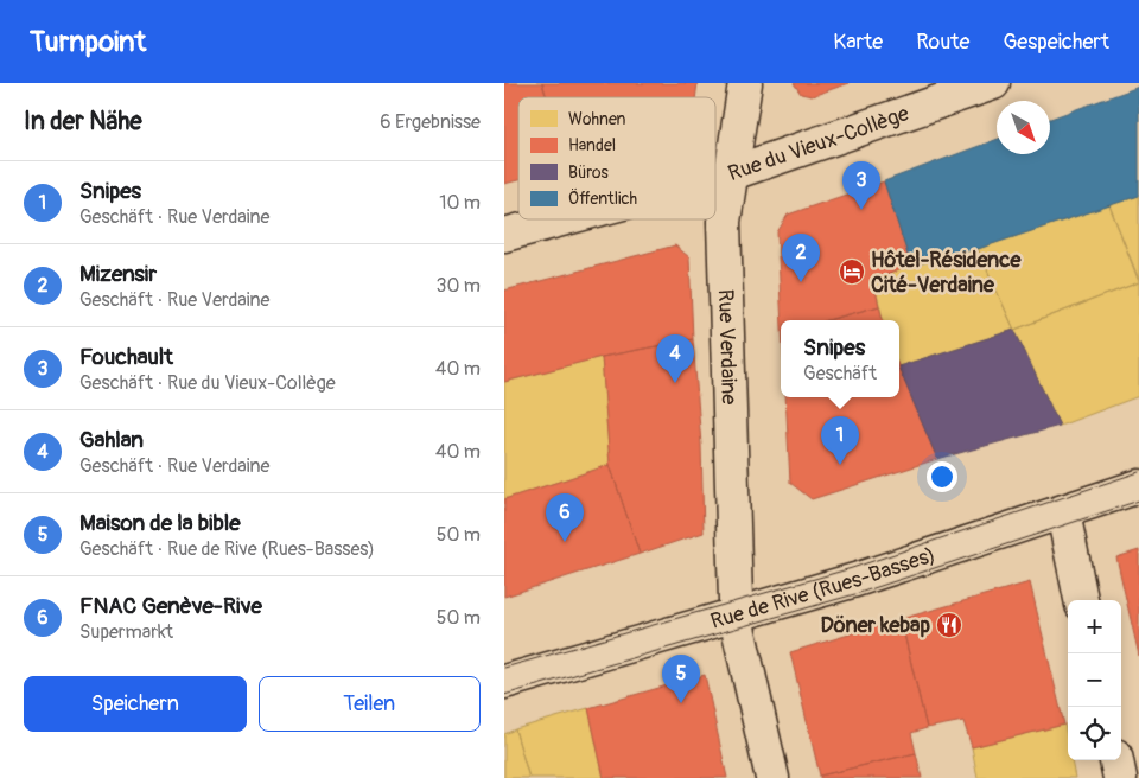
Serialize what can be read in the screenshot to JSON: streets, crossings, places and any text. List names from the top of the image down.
{
  "streets": {
    "street": ["Rue du Vieux-Collège", "Rue Verdaine", "Rue de Rive (Rues-Basses)"]
  },
  "crossings": [
    ["Rue du Vieux-Collège", "Rue Verdaine"],
    ["Rue Verdaine", "Rue de Rive (Rues-Basses)"]
  ],
  "places": {
    "hotel": ["Hôtel-Résidence Cité-Verdaine"],
    "restaurant": ["Döner kebap"]
  },
  "legend": [
    "Wohnen",
    "Handel",
    "Büros",
    "Öffentlich"
  ],
  "north": "bottom right",
  "page": {
    "header": "Turnpoint",
    "nav": ["Karte", "Route", "Gespeichert"],
    "heading": ["In der Nähe", "6 Ergebnisse"],
    "list": [
      {
        "mark": "1",
        "name": "Snipes",
        "note": "Geschäft · Rue Verdaine",
        "value": "10 m"
      },
      {
        "mark": "2",
        "name": "Mizensir",
        "note": "Geschäft · Rue Verdaine",
        "value": "30 m"
      },
      {
        "mark": "3",
        "name": "Fouchault",
        "note": "Geschäft · Rue du Vieux-Collège",
        "value": "40 m"
      },
      {
        "mark": "4",
        "name": "Gahlan",
        "note": "Geschäft · Rue Verdaine",
        "value": "40 m"
      },
      {
        "mark": "5",
        "name": "Maison de la bible",
        "note": "Geschäft · Rue de Rive (Rues-Basses)",
        "value": "50 m"
      },
      {
        "mark": "6",
        "name": "FNAC Genève-Rive",
        "note": "Supermarkt",
        "value": "50 m"
      }
    ],
    "pins": [
      "3",
      "2",
      "4",
      "1",
      "6",
      "5"
    ],
    "popup": ["Snipes", "Geschäft"],
    "map_buttons": ["+", "−"],
    "buttons": ["Speichern", "Teilen"]
  }
}
